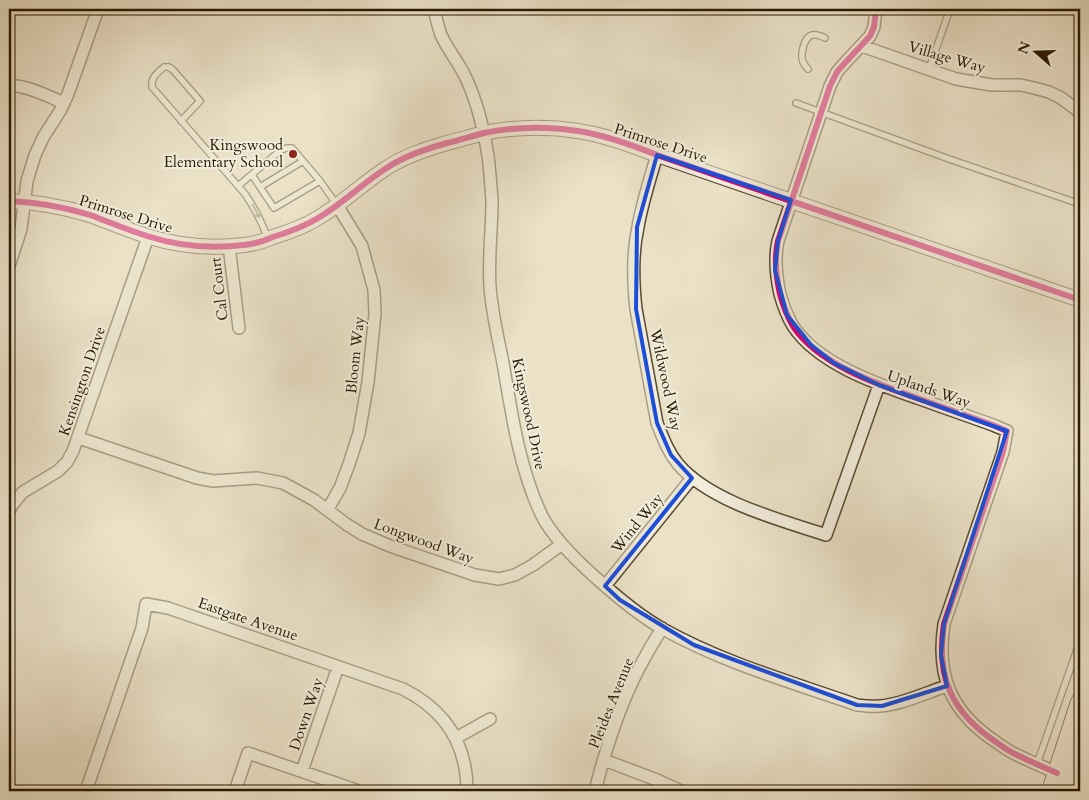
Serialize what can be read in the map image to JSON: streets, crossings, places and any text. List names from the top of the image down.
{
  "streets": {
    "street": [
      "Village Way",
      "Primrose Drive",
      "Cal Court",
      "Bloom Way",
      "Wildwood Way",
      "Kensington Drive",
      "Uplands Way",
      "Kingswood Drive",
      "Wind Way",
      "Longwood Way",
      "Eastgate Avenue",
      "Pleides Avenue",
      "Down Way"
    ]
  },
  "crossings": [
    ["Village Way", "Uplands Way"],
    ["Primrose Drive", "Cal Court"],
    ["Primrose Drive", "Bloom Way"],
    ["Primrose Drive", "Wildwood Way"],
    ["Primrose Drive", "Kensington Drive"],
    ["Primrose Drive", "Uplands Way"],
    ["Primrose Drive", "Kingswood Drive"],
    ["Bloom Way", "Longwood Way"],
    ["Wildwood Way", "Uplands Way"],
    ["Wildwood Way", "Wind Way"],
    ["Kensington Drive", "Longwood Way"],
    ["Uplands Way", "Kingswood Drive"],
    ["Kingswood Drive", "Wind Way"],
    ["Kingswood Drive", "Longwood Way"],
    ["Kingswood Drive", "Pleides Avenue"],
    ["Eastgate Avenue", "Down Way"]
  ],
  "places": ["Kingswood Elementary School"],
  "north": "left"
}
